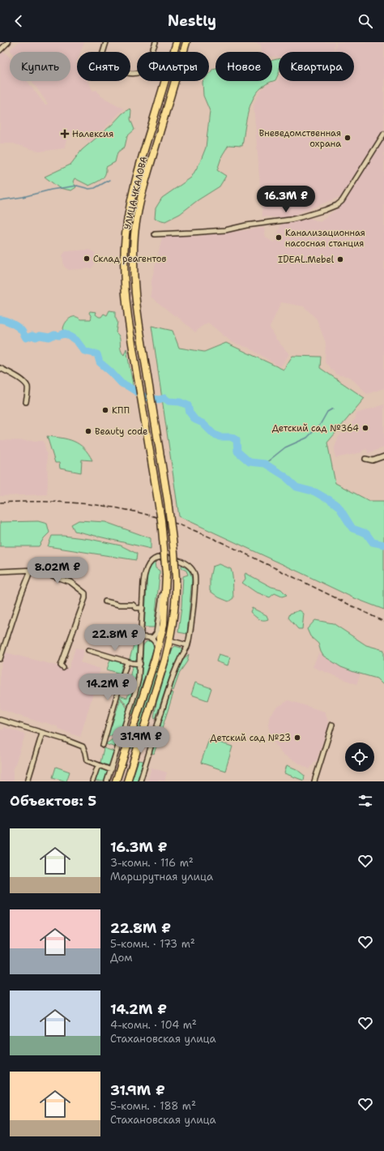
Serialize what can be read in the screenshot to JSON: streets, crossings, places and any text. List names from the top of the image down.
{
  "streets": {
    "main road": ["УЛИЦА ЧКАЛОВА"]
  },
  "places": {
    "health": ["Налексия"],
    "other": [
      "Вневедомственная охрана",
      "Канализационная насосная станция",
      "Склад реагентов",
      "IDEAL.Mebel",
      "КПП",
      "Детский сад №364",
      "Beauty code",
      "Детский сад №23"
    ]
  },
  "page": {
    "header": "Nestly",
    "chip": [
      "Купить",
      "Снять",
      "Фильтры",
      "Новое",
      "Квартира"
    ],
    "price": [
      "16.3M ₽",
      "8.02M ₽",
      "22.8M ₽",
      "14.2M ₽",
      "31.9M ₽"
    ],
    "heading": "Объектов: 5",
    "list": [
      {
        "name": "16.3M ₽",
        "note": "3-комн. · 116 m² · Маршрутная улица"
      },
      {
        "name": "22.8M ₽",
        "note": "5-комн. · 173 m² · Дом"
      },
      {
        "name": "14.2M ₽",
        "note": "4-комн. · 104 m² · Стахановская улица"
      },
      {
        "name": "31.9M ₽",
        "note": "5-комн. · 188 m² · Стахановская улица"
      }
    ]
  }
}
